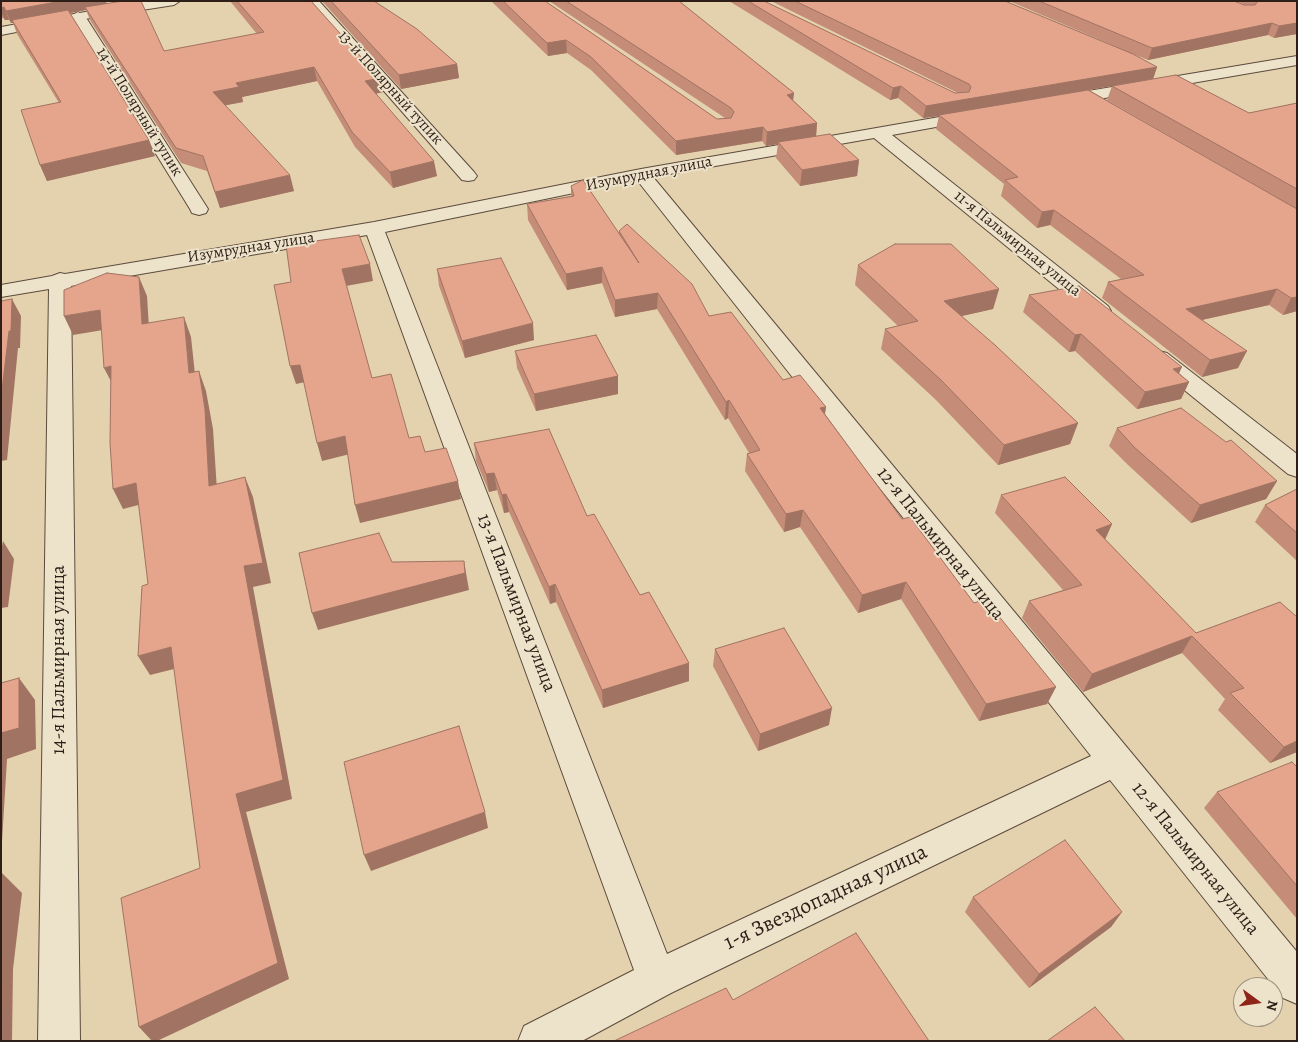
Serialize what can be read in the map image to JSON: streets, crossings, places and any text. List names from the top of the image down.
{
  "streets": {
    "street": [
      "13-й Полярный тупик",
      "14-й Полярный тупик",
      "Изумрудная улица",
      "11-я Пальмирная улица",
      "12-я Пальмирная улица",
      "13-я Пальмирная улица",
      "14-я Пальмирная улица",
      "1-я Звездопадная улица"
    ]
  },
  "crossings": [
    ["Изумрудная улица", "11-я Пальмирная улица"],
    ["Изумрудная улица", "12-я Пальмирная улица"],
    ["Изумрудная улица", "13-я Пальмирная улица"],
    ["Изумрудная улица", "14-я Пальмирная улица"],
    ["12-я Пальмирная улица", "1-я Звездопадная улица"],
    ["13-я Пальмирная улица", "1-я Звездопадная улица"]
  ],
  "north": "right"
}
